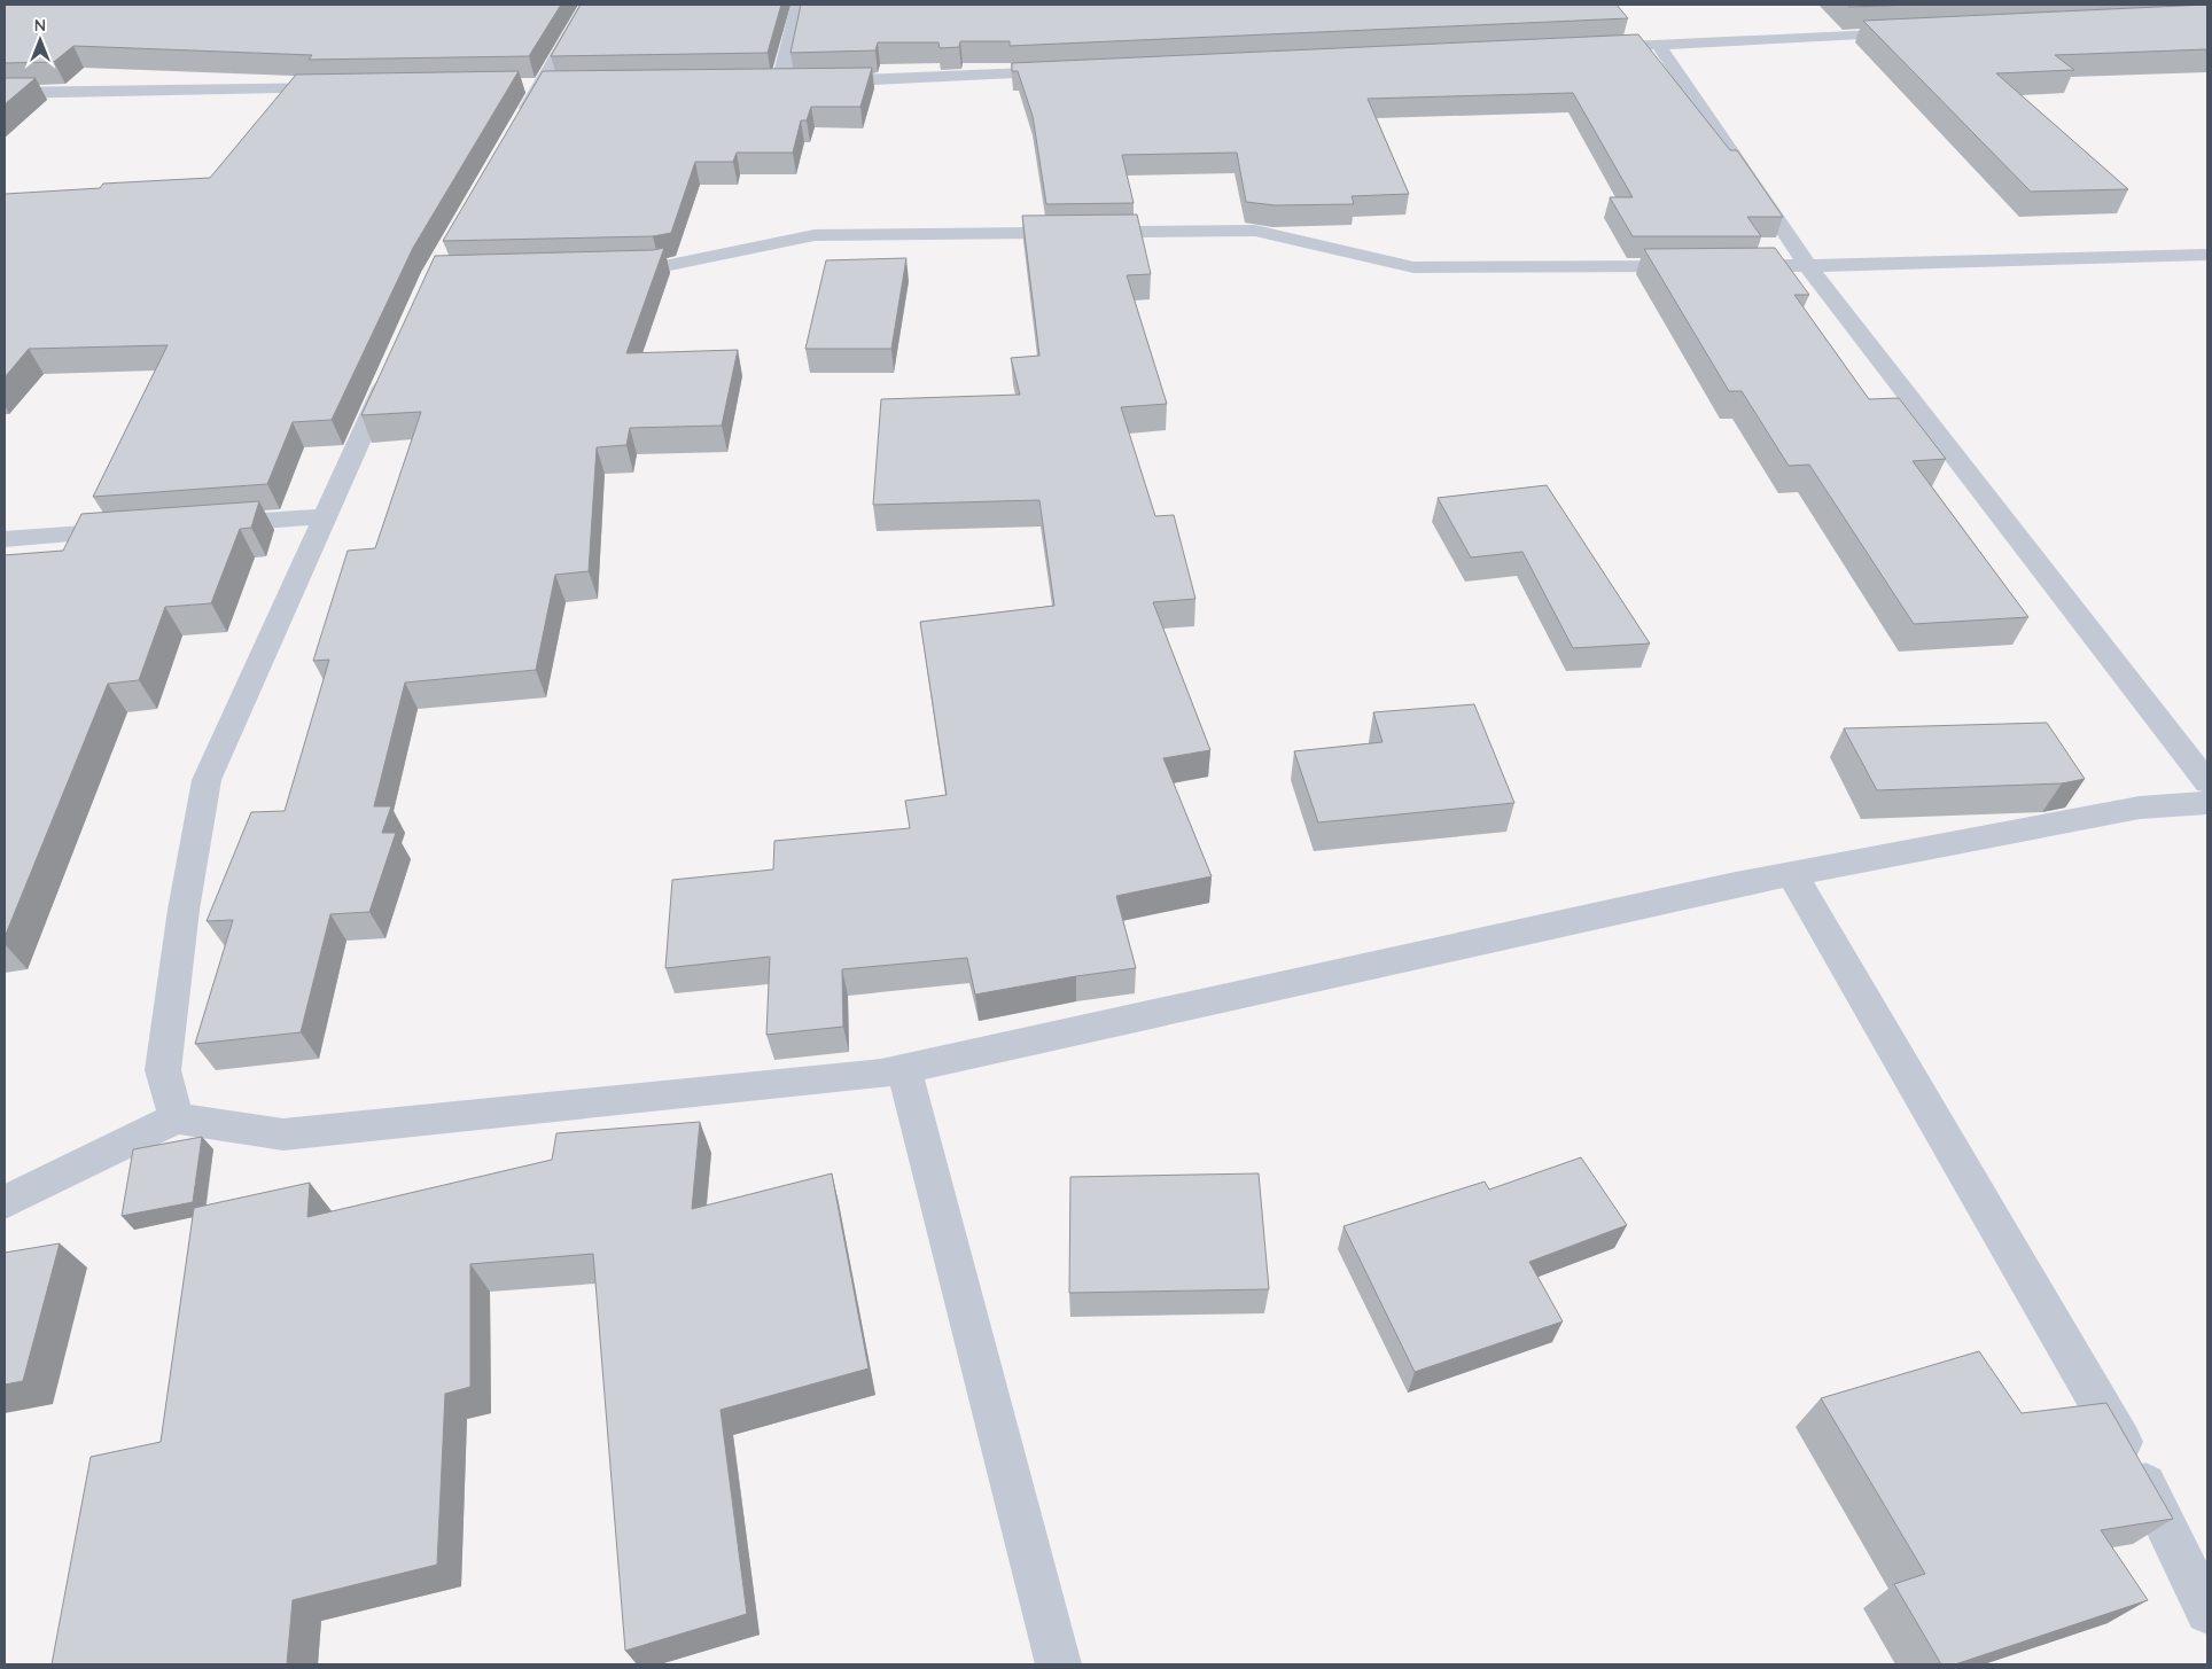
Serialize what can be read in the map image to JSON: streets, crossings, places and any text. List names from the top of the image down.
{
  "north": "top"
}
